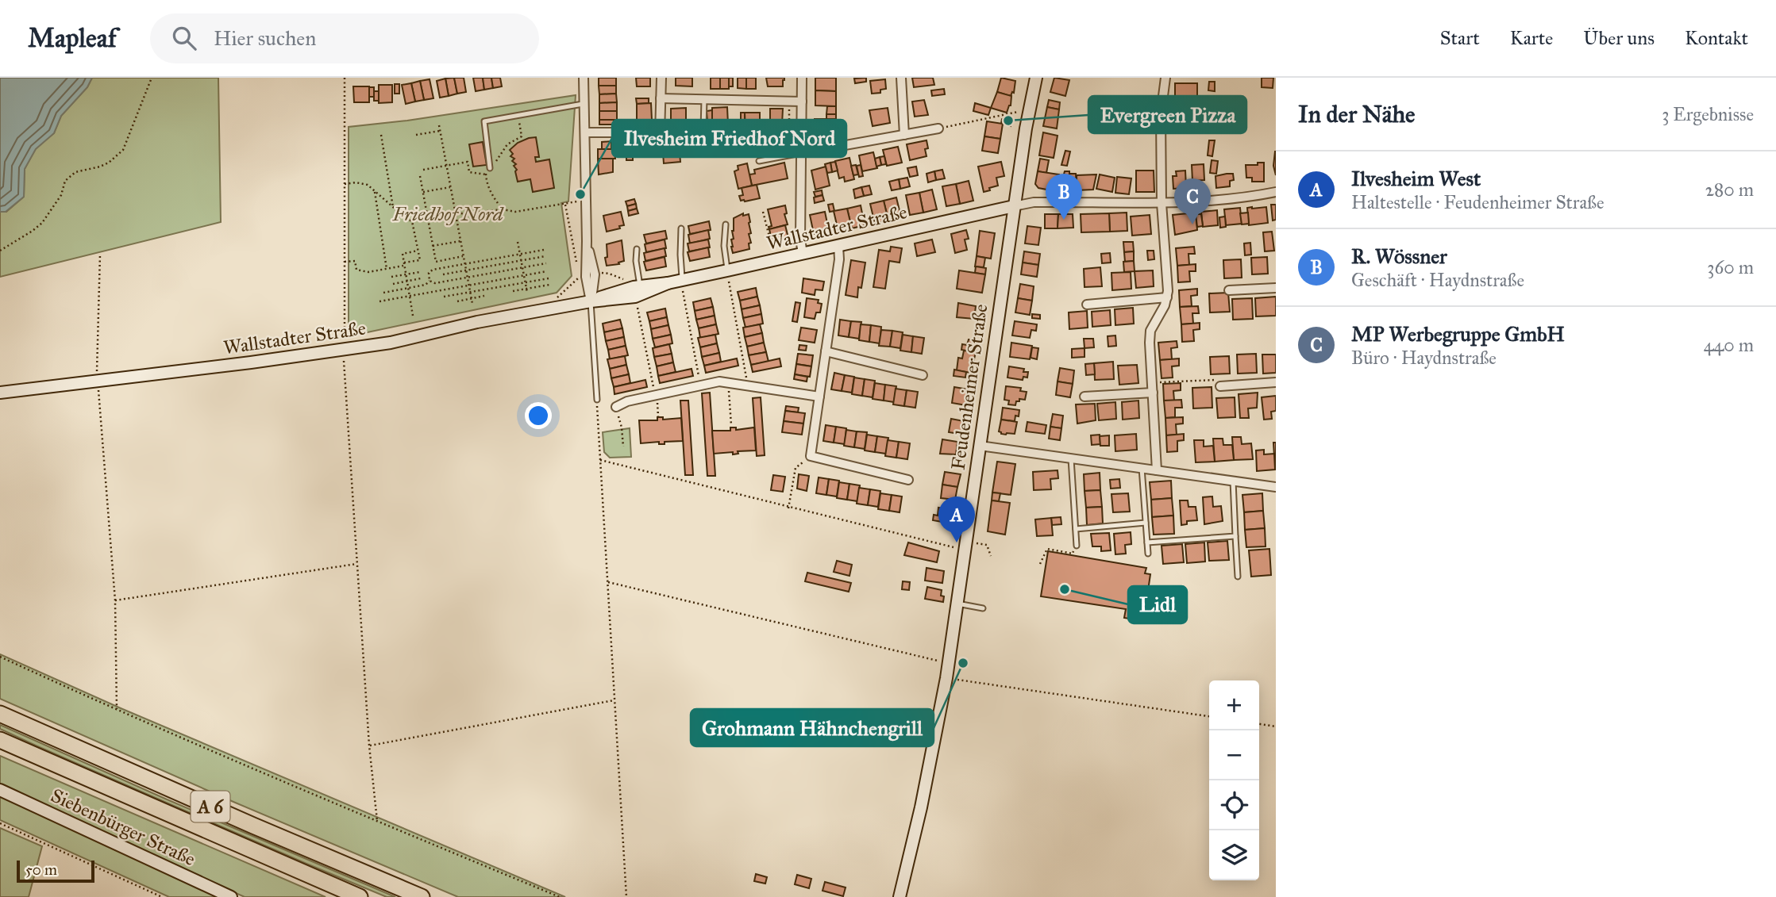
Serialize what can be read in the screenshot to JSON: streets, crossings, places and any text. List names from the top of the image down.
{
  "streets": {
    "highway": ["A 6"],
    "main road": ["Wallstadter Straße", "Feudenheimer Straße", "Siebenbürger Straße"]
  },
  "crossings": [
    ["Wallstadter Straße", "Feudenheimer Straße"]
  ],
  "parks": ["Friedhof Nord"],
  "places": [
    "Evergreen Pizza",
    "Ilvesheim Friedhof Nord",
    "Lidl",
    "Grohmann Hähnchengrill"
  ],
  "scale_bar": "50 m",
  "page": {
    "header": "Mapleaf",
    "search": "Hier suchen",
    "nav": [
      "Start",
      "Karte",
      "Über uns",
      "Kontakt"
    ],
    "heading": ["In der Nähe", "3 Ergebnisse"],
    "list": [
      {
        "mark": "A",
        "name": "Ilvesheim West",
        "note": "Haltestelle · Feudenheimer Straße",
        "value": "280 m"
      },
      {
        "mark": "B",
        "name": "R. Wössner",
        "note": "Geschäft · Haydnstraße",
        "value": "360 m"
      },
      {
        "mark": "C",
        "name": "MP Werbegruppe GmbH",
        "note": "Büro · Haydnstraße",
        "value": "440 m"
      }
    ],
    "pins": ["B", "C", "A"],
    "map_buttons": ["+", "−"],
    "scale": "50 m"
  }
}
